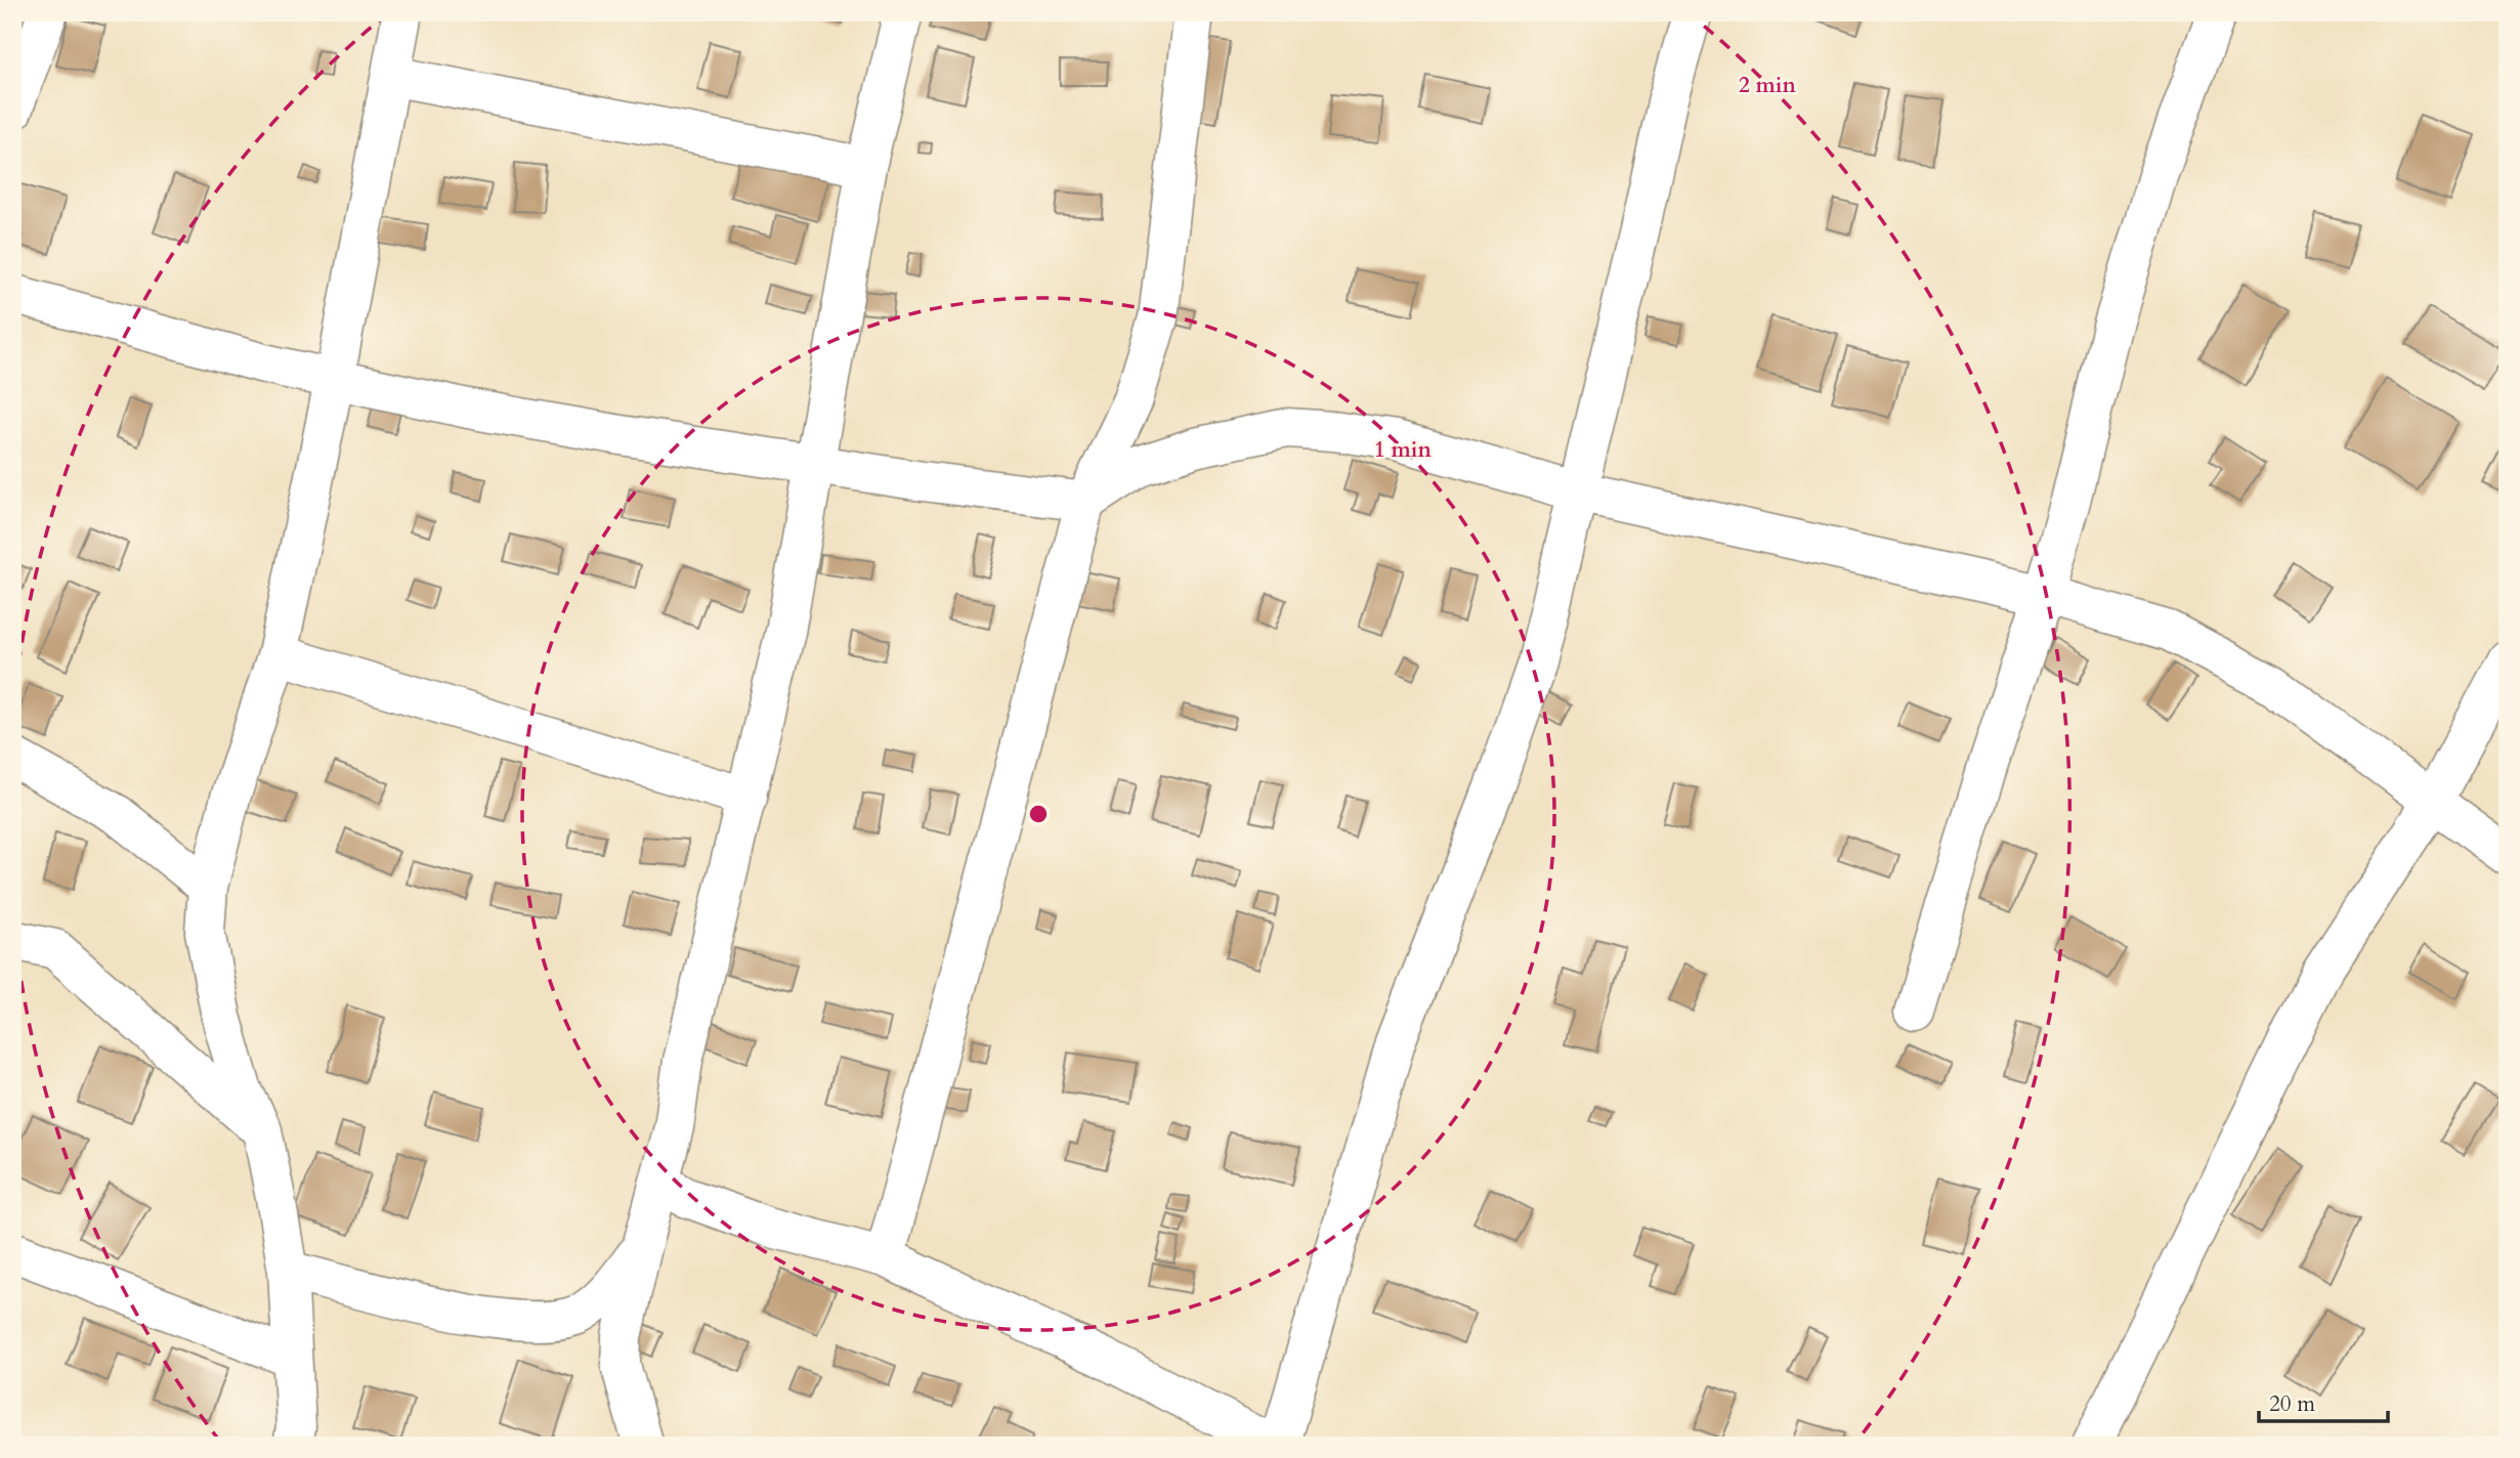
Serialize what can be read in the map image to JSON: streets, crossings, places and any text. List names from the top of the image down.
{
  "scale_bar": "20 m",
  "rings": ["2 min", "1 min"]
}
